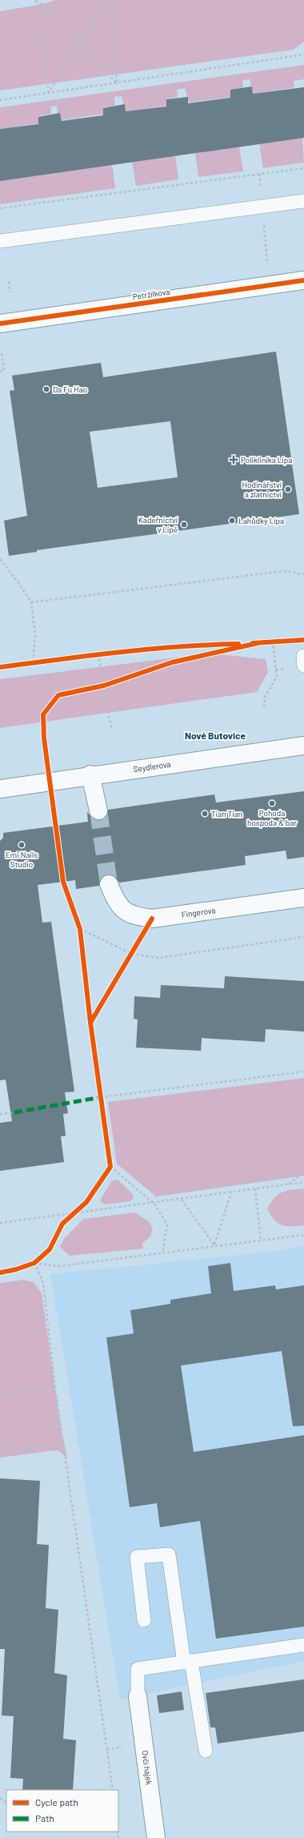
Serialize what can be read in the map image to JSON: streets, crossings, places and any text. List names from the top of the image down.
{
  "streets": {
    "street": [
      "Petržílkova",
      "Seydlerova",
      "Fingerova",
      "Ovčí hájek"
    ]
  },
  "districts": ["Nové Butovice"],
  "places": {
    "other": [
      "Da Fu Hao",
      "Hodinářství a zlatnictví",
      "Lahůdky Lípa",
      "Kadeřnictví v Lípě",
      "Pohoda hospoda & bar",
      "Tian Tian",
      "Emi Nails Studio"
    ],
    "health": ["Poliklinika Lípa"]
  },
  "legend": ["Cycle path", "Path"]
}
